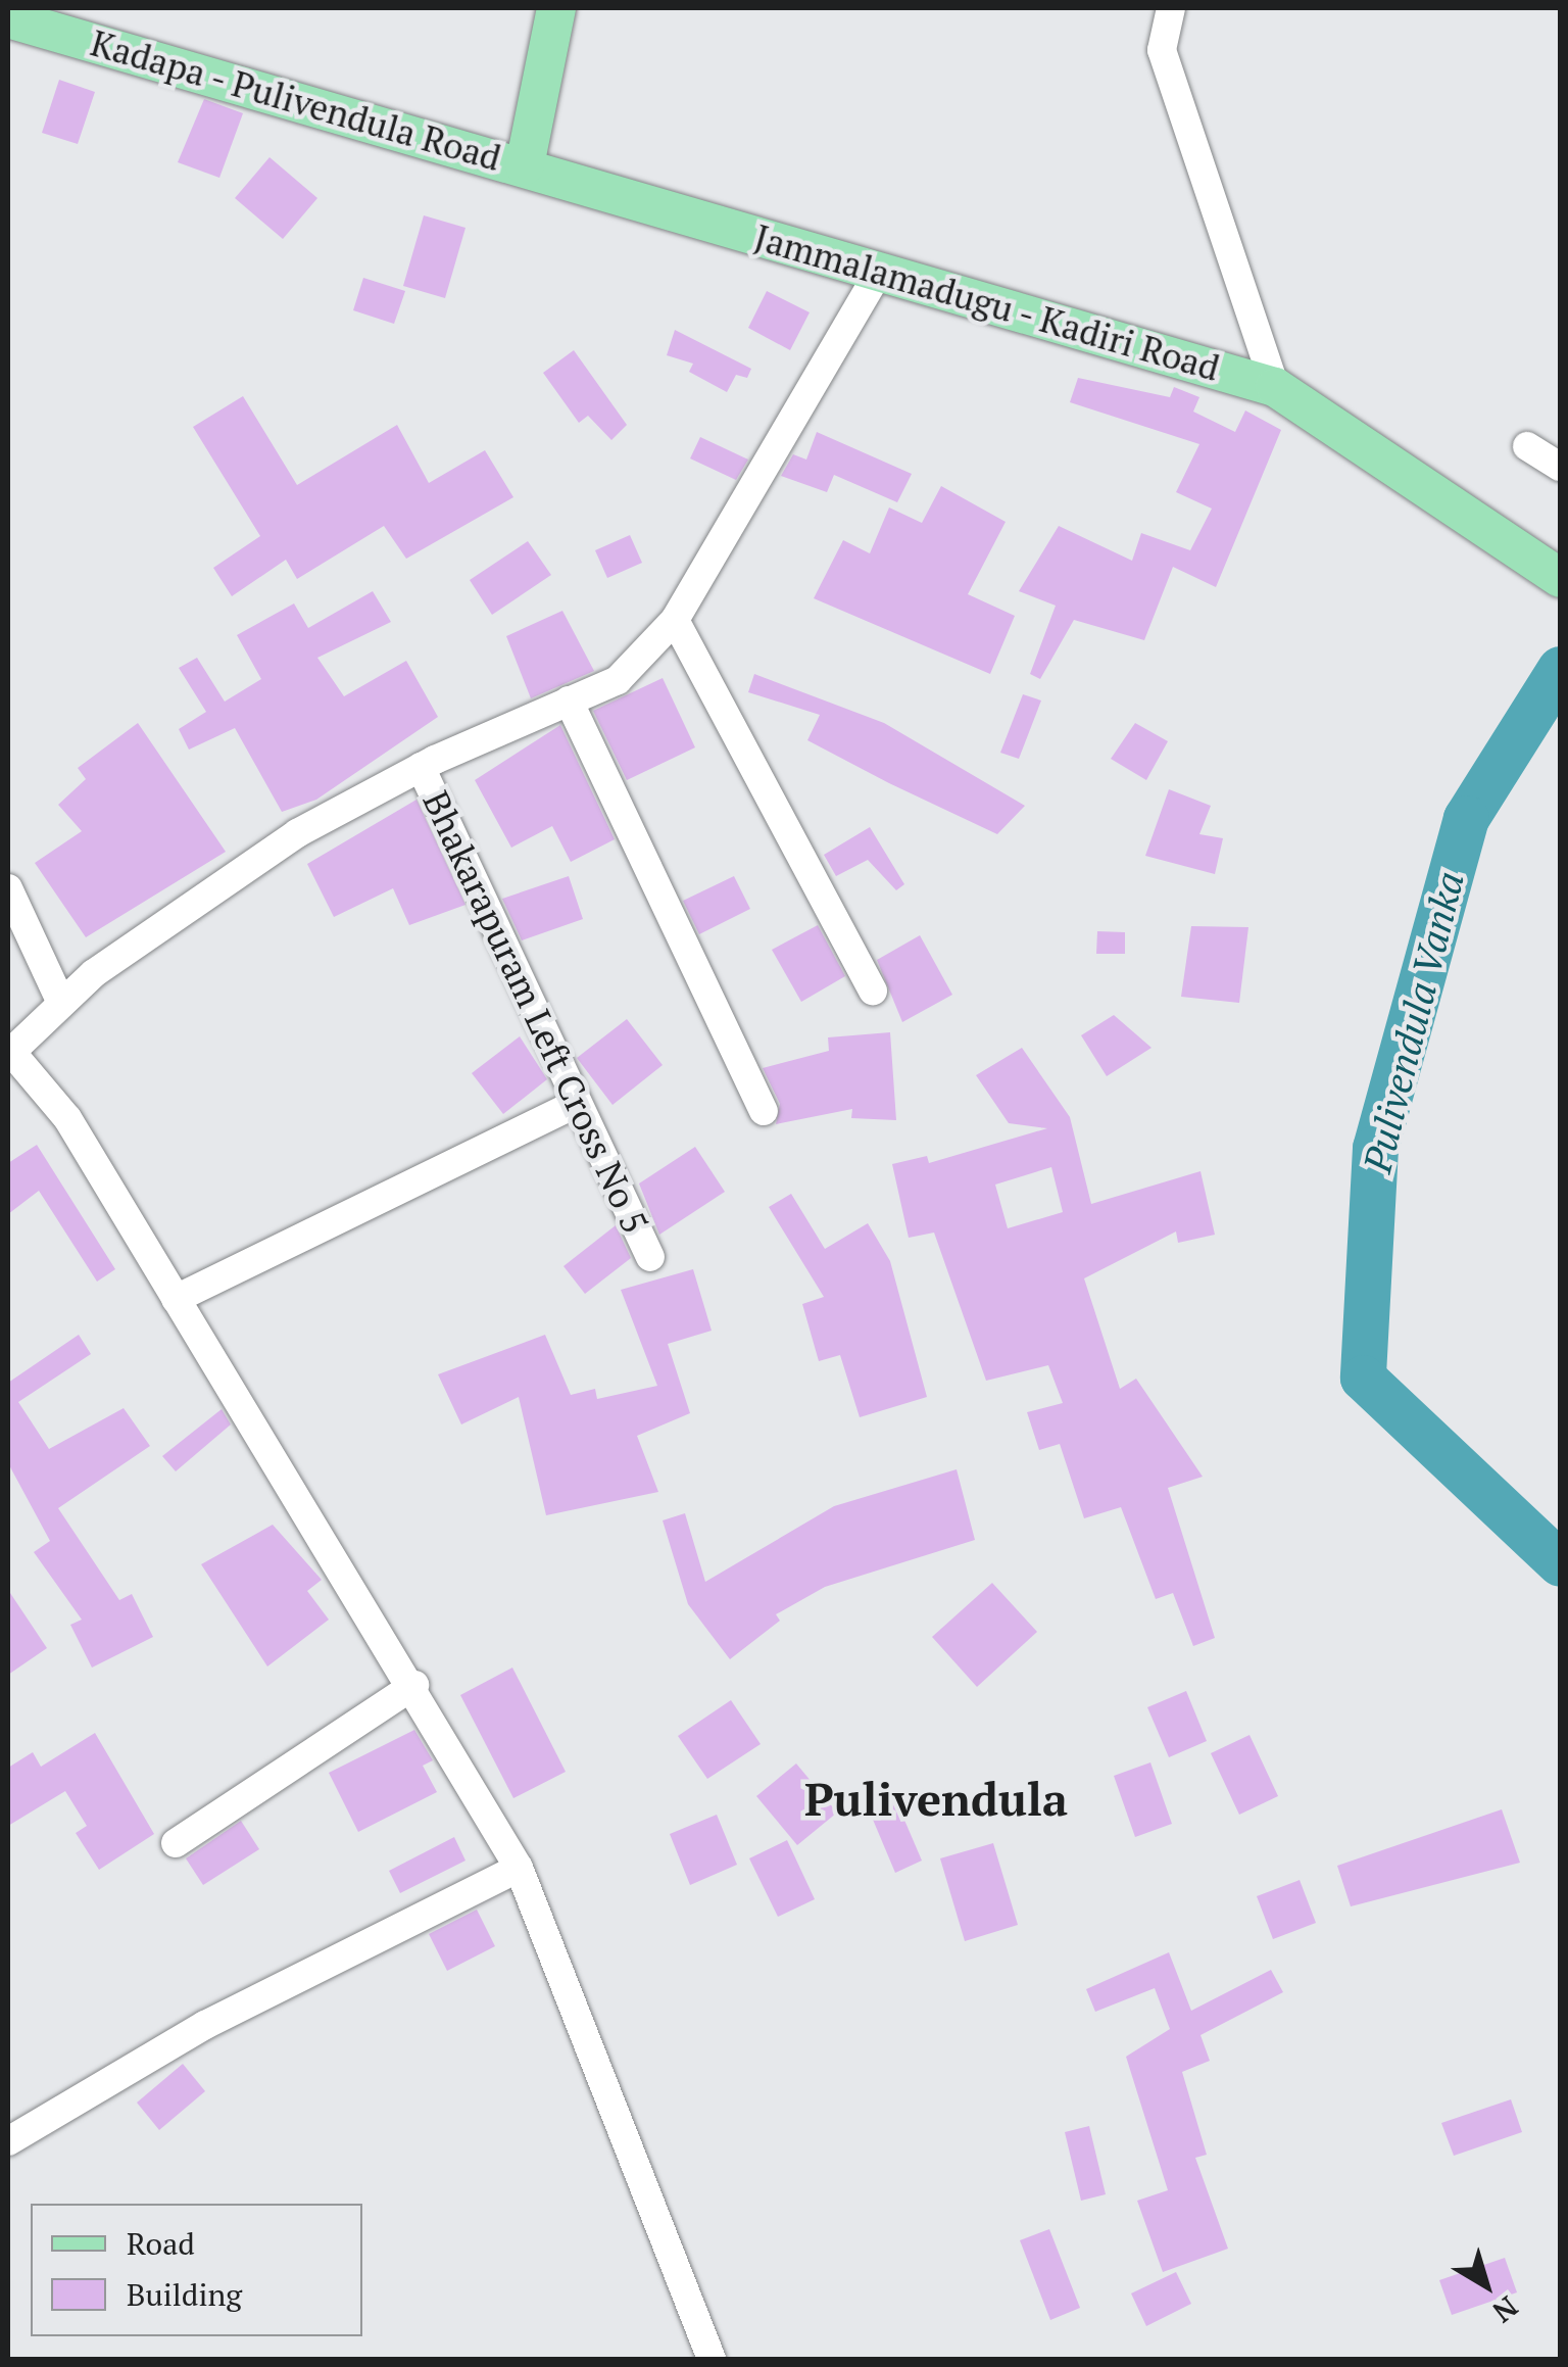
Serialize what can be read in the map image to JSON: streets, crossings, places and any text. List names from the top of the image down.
{
  "streets": {
    "main road": ["Kadapa - Pulivendula Road", "Jammalamadugu - Kadiri Road"],
    "street": ["Bhakarapuram Left Cross No 5"]
  },
  "crossings": [
    ["Kadapa - Pulivendula Road", "Jammalamadugu - Kadiri Road"]
  ],
  "districts": ["Pulivendula"],
  "water": ["Pulivendula Vanka"],
  "legend": ["Road", "Building"],
  "north": "bottom right"
}
